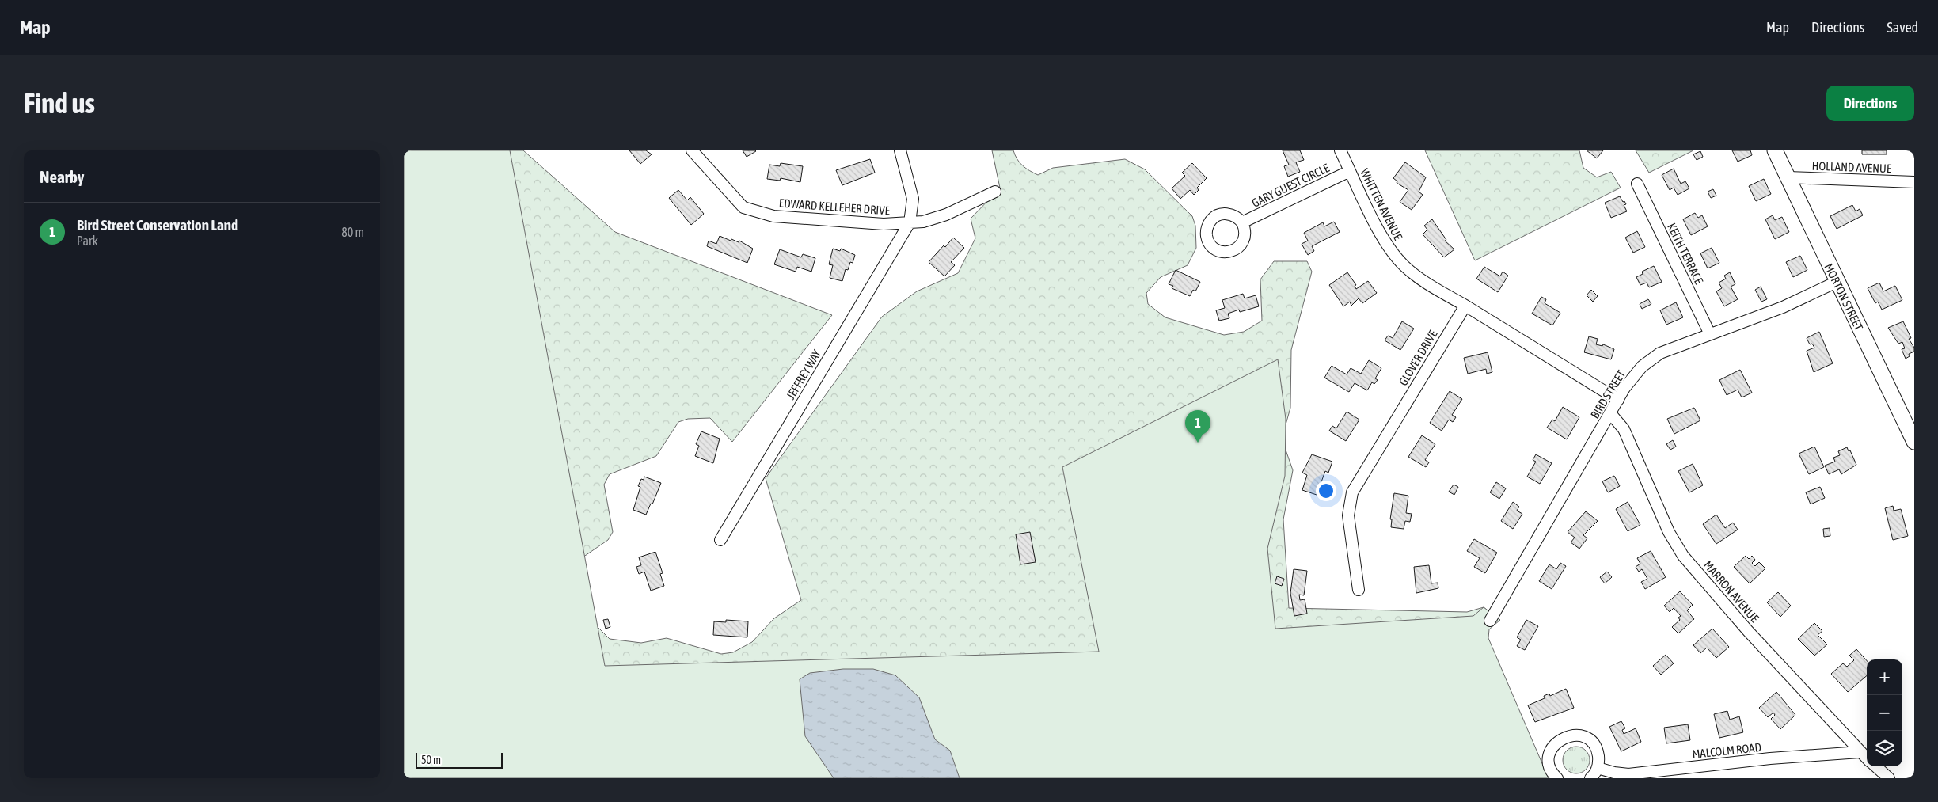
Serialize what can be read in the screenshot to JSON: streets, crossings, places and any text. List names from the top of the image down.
{
  "streets": {
    "street": [
      "HOLLAND AVENUE",
      "GARY GUEST CIRCLE",
      "WHITTEN AVENUE",
      "EDWARD KELLEHER DRIVE",
      "KEITH TERRACE",
      "MORTON STREET",
      "GLOVER DRIVE",
      "JEFFREY WAY",
      "BIRD STREET",
      "MARRON AVENUE",
      "MALCOLM ROAD"
    ]
  },
  "crossings": [
    ["HOLLAND AVENUE", "MORTON STREET"],
    ["GARY GUEST CIRCLE", "WHITTEN AVENUE"],
    ["WHITTEN AVENUE", "GLOVER DRIVE"],
    ["EDWARD KELLEHER DRIVE", "JEFFREY WAY"],
    ["KEITH TERRACE", "BIRD STREET"],
    ["MORTON STREET", "BIRD STREET"],
    ["BIRD STREET", "MARRON AVENUE"],
    ["MARRON AVENUE", "MALCOLM ROAD"]
  ],
  "scale_bar": "50 m",
  "page": {
    "header": "Map",
    "nav": ["Map", "Directions", "Saved"],
    "buttons": "Directions",
    "title": "Find us",
    "heading": "Nearby",
    "list": [
      {
        "mark": "1",
        "name": "Bird Street Conservation Land",
        "note": "Park",
        "value": "80 m"
      }
    ],
    "pins": "1",
    "map_buttons": ["+", "−"],
    "scale": "50 m"
  }
}
